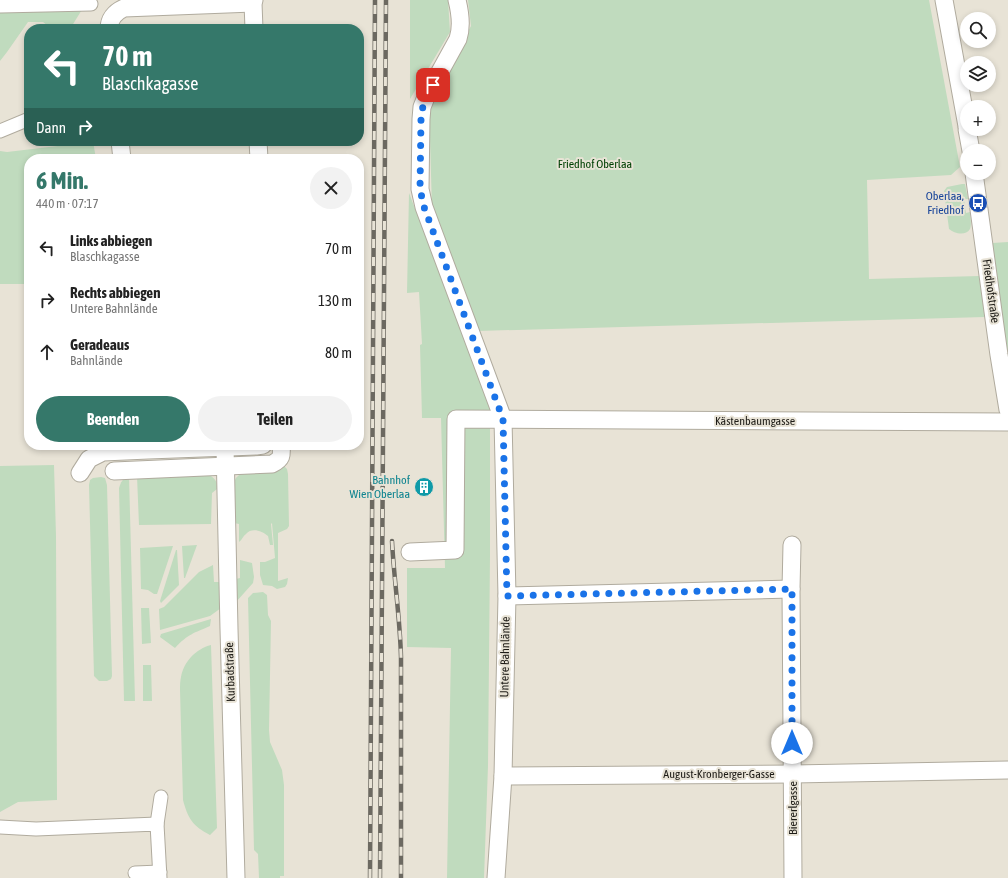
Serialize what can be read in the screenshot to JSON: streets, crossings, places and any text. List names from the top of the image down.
{
  "streets": {
    "street": [
      "Friedhofstraße",
      "Kästenbaumgasse",
      "Untere Bahnlände",
      "Kurbadstraße",
      "August-Kronberger-Gasse",
      "Biererlgasse"
    ]
  },
  "crossings": [
    ["Kästenbaumgasse", "Untere Bahnlände"],
    ["Untere Bahnlände", "August-Kronberger-Gasse"],
    ["August-Kronberger-Gasse", "Biererlgasse"]
  ],
  "parks": ["Friedhof Oberlaa"],
  "places": {
    "bus stop": ["Oberlaa, Friedhof"],
    "building": ["Bahnhof Wien Oberlaa"]
  },
  "page": {
    "map_buttons": ["+", "−"],
    "turn": ["70 m", "Blaschkagasse"],
    "then": "Dann",
    "heading": ["6 Min.", "440 m · 07:17"],
    "list": [
      {
        "name": "Links abbiegen",
        "note": "Blaschkagasse",
        "value": "70 m"
      },
      {
        "name": "Rechts abbiegen",
        "note": "Untere Bahnlände",
        "value": "130 m"
      },
      {
        "name": "Geradeaus",
        "note": "Bahnlände",
        "value": "80 m"
      }
    ],
    "buttons": ["Beenden", "Teilen"]
  }
}
